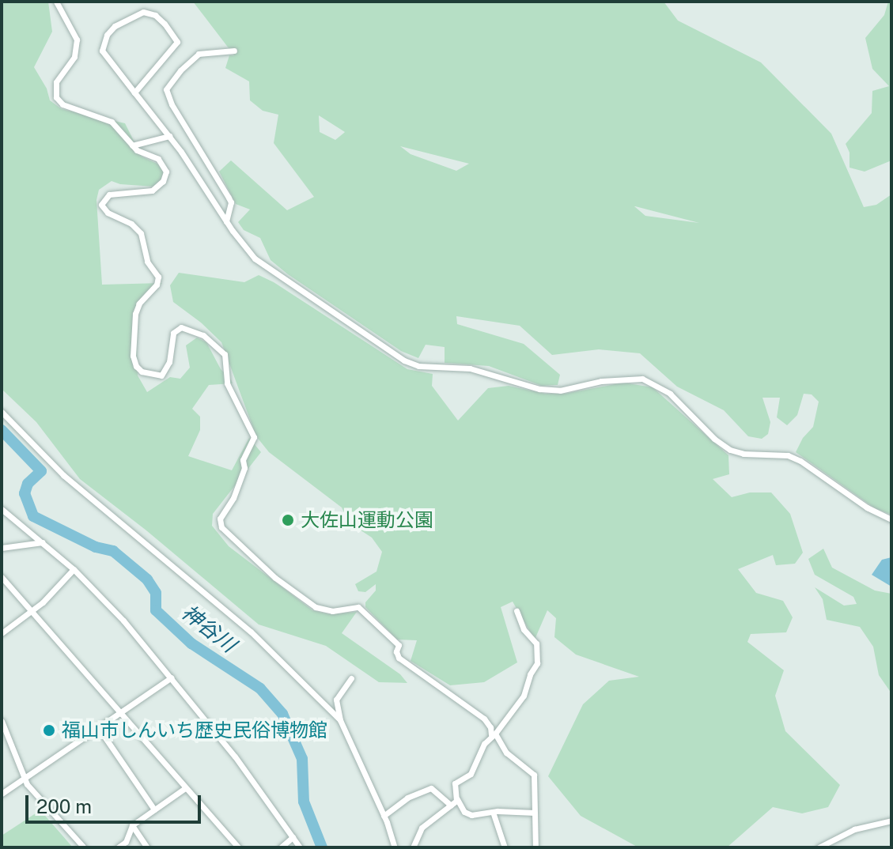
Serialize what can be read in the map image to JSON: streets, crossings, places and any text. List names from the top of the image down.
{
  "water": ["神谷川"],
  "places": ["大佐山運動公園", "福山市しんいち歴史民俗博物館"],
  "scale_bar": "200 m"
}
